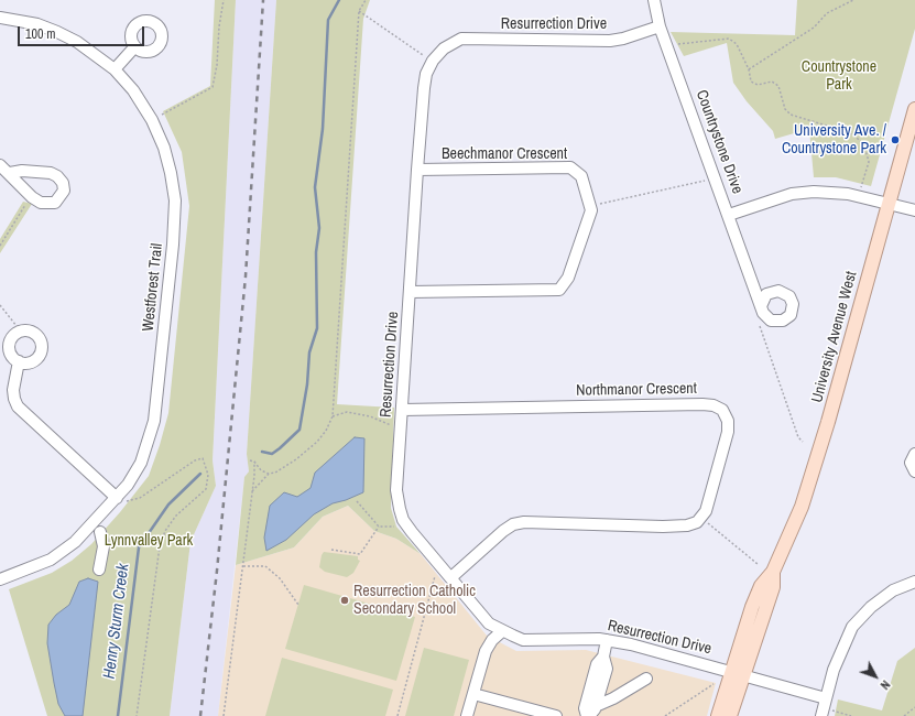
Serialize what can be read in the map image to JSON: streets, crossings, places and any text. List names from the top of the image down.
{
  "streets": {
    "main road": ["University Avenue West"],
    "street": [
      "Resurrection Drive",
      "Countrystone Drive",
      "Beechmanor Crescent",
      "Westforest Trail",
      "Northmanor Crescent"
    ]
  },
  "crossings": [
    ["Resurrection Drive", "Countrystone Drive"],
    ["Resurrection Drive", "Beechmanor Crescent"],
    ["Resurrection Drive", "University Avenue West"],
    ["Resurrection Drive", "Northmanor Crescent"],
    ["Countrystone Drive", "University Avenue West"]
  ],
  "water": ["Henry Sturm Creek"],
  "parks": ["Countrystone Park", "Lynnvalley Park"],
  "places": ["University Ave. / Countrystone Park", "Resurrection Catholic Secondary School"],
  "scale_bar": "100 m",
  "north": "bottom right"
}
